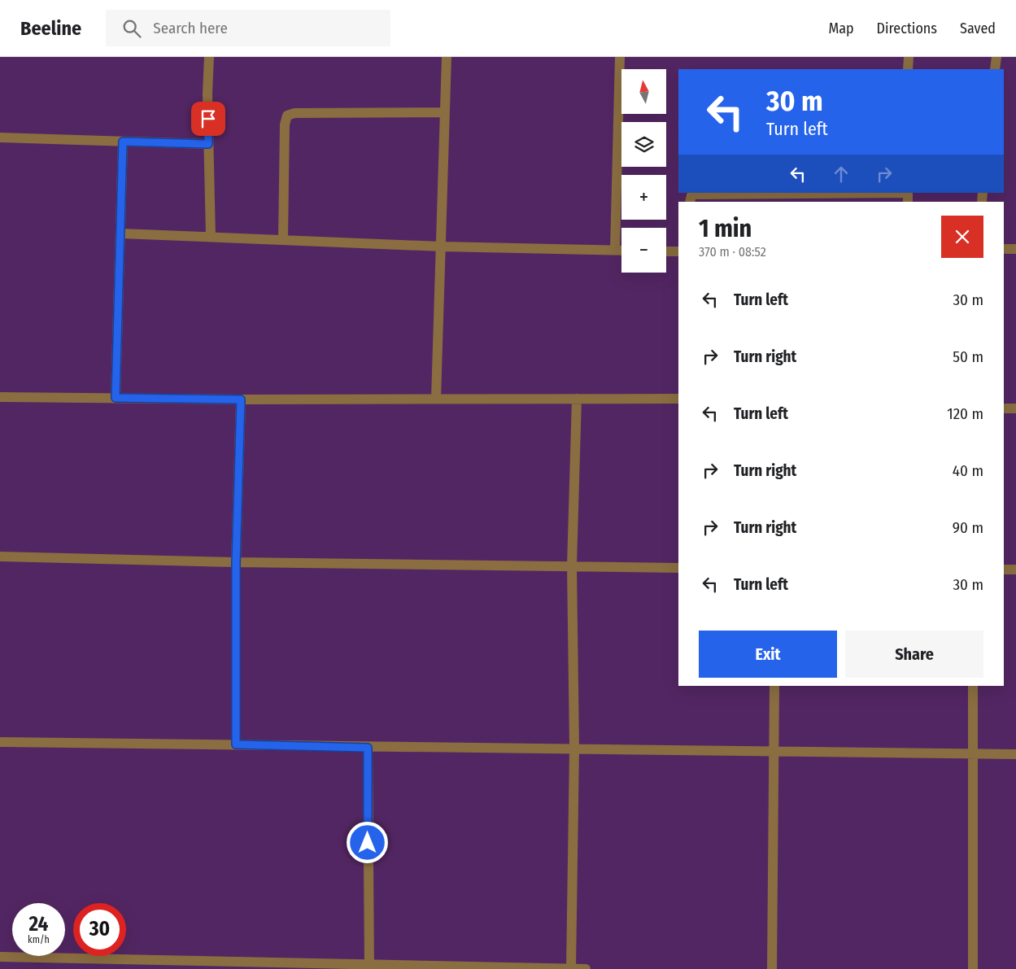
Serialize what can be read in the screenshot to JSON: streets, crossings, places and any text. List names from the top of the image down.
{
  "north": "top",
  "page": {
    "header": "Beeline",
    "search": "Search here",
    "nav": ["Map", "Directions", "Saved"],
    "map_buttons": ["+", "−"],
    "turn": ["30 m", "Turn left"],
    "heading": ["1 min", "370 m · 08:52"],
    "list": [
      {
        "name": "Turn left",
        "value": "30 m"
      },
      {
        "name": "Turn right",
        "value": "50 m"
      },
      {
        "name": "Turn left",
        "value": "120 m"
      },
      {
        "name": "Turn right",
        "value": "40 m"
      },
      {
        "name": "Turn right",
        "value": "90 m"
      },
      {
        "name": "Turn left",
        "value": "30 m"
      }
    ],
    "buttons": ["Exit", "Share"],
    "speed": "24 km/h",
    "limit": "30"
  }
}
